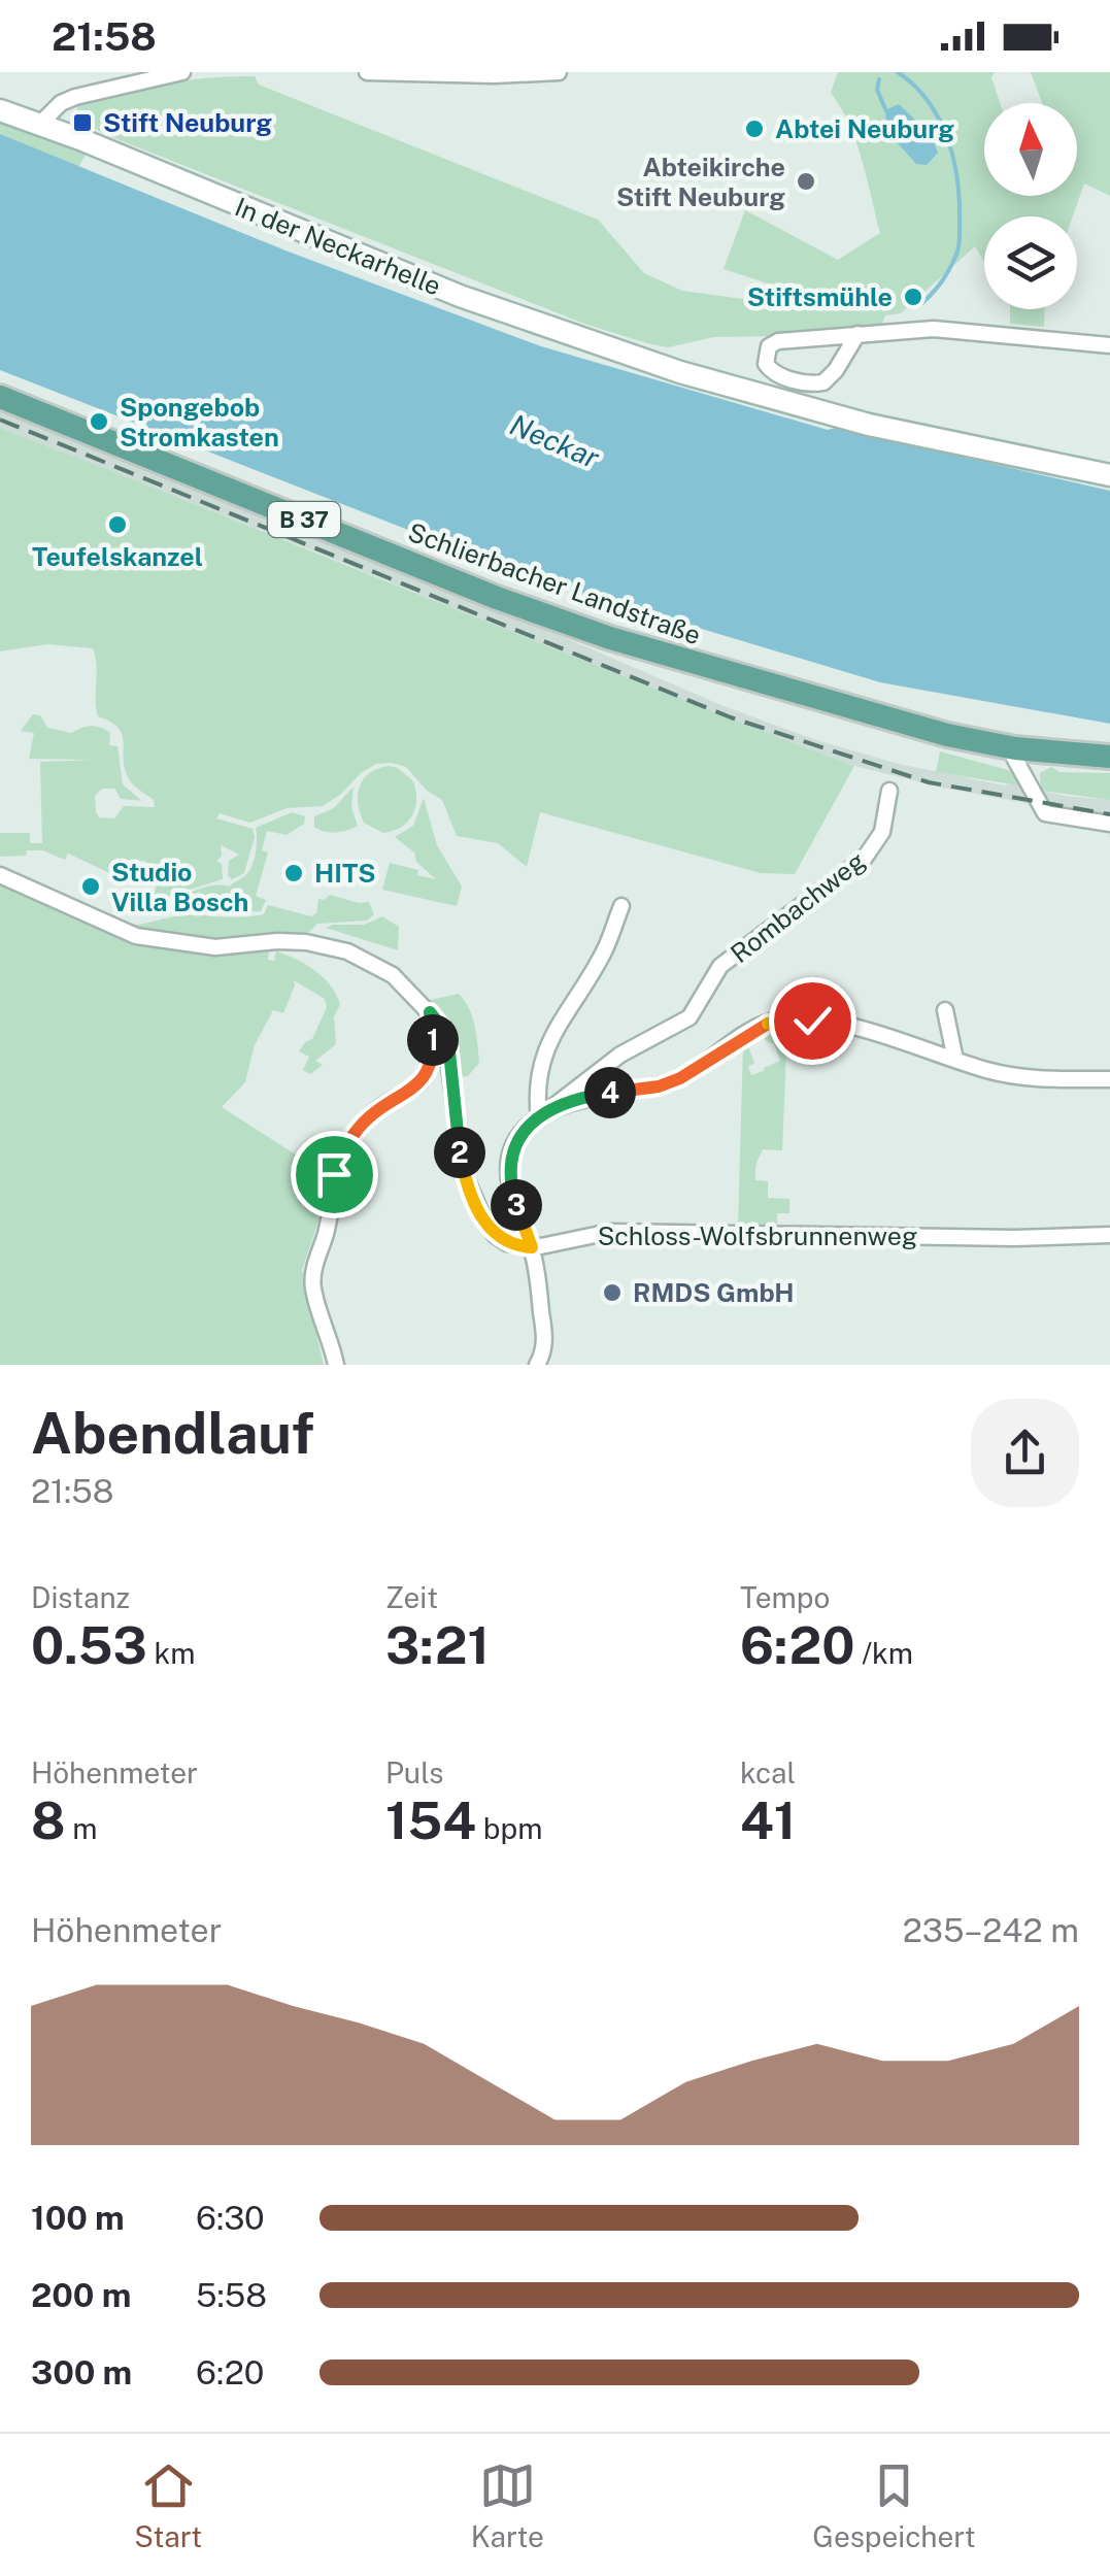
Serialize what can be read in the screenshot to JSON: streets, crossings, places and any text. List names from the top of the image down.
{
  "streets": {
    "main road": ["In der Neckarhelle", "B 37", "Schlierbacher Landstraße"],
    "street": ["Rombachweg", "Schloss-Wolfsbrunnenweg"]
  },
  "crossings": [
    ["Rombachweg", "Schloss-Wolfsbrunnenweg"]
  ],
  "water": ["Neckar"],
  "places": {
    "transit": ["Stift Neuburg"],
    "other": [
      "Abtei Neuburg",
      "Abteikirche Stift Neuburg",
      "Stiftsmühle",
      "Spongebob Stromkasten",
      "Teufelskanzel",
      "HITS",
      "Studio Villa Bosch",
      "RMDS GmbH"
    ]
  },
  "north": "top",
  "page": {
    "status": "21:58",
    "pins": [
      "1",
      "4",
      "2",
      "3"
    ],
    "heading": ["Abendlauf", "21:58"],
    "stats": [
      ["Distanz", "0.53 km"],
      ["Zeit", "3:21"],
      ["Tempo", "6:20 /km"],
      ["Höhenmeter", "8 m"],
      ["Puls", "154 bpm"],
      ["kcal", "41"]
    ],
    "chart": ["Höhenmeter", "235–242 m"],
    "list": [
      {
        "name": "100 m",
        "note": "6:30"
      },
      {
        "name": "200 m",
        "note": "5:58"
      },
      {
        "name": "300 m",
        "note": "6:20"
      }
    ],
    "tabs": ["Start", "Karte", "Gespeichert"]
  }
}
